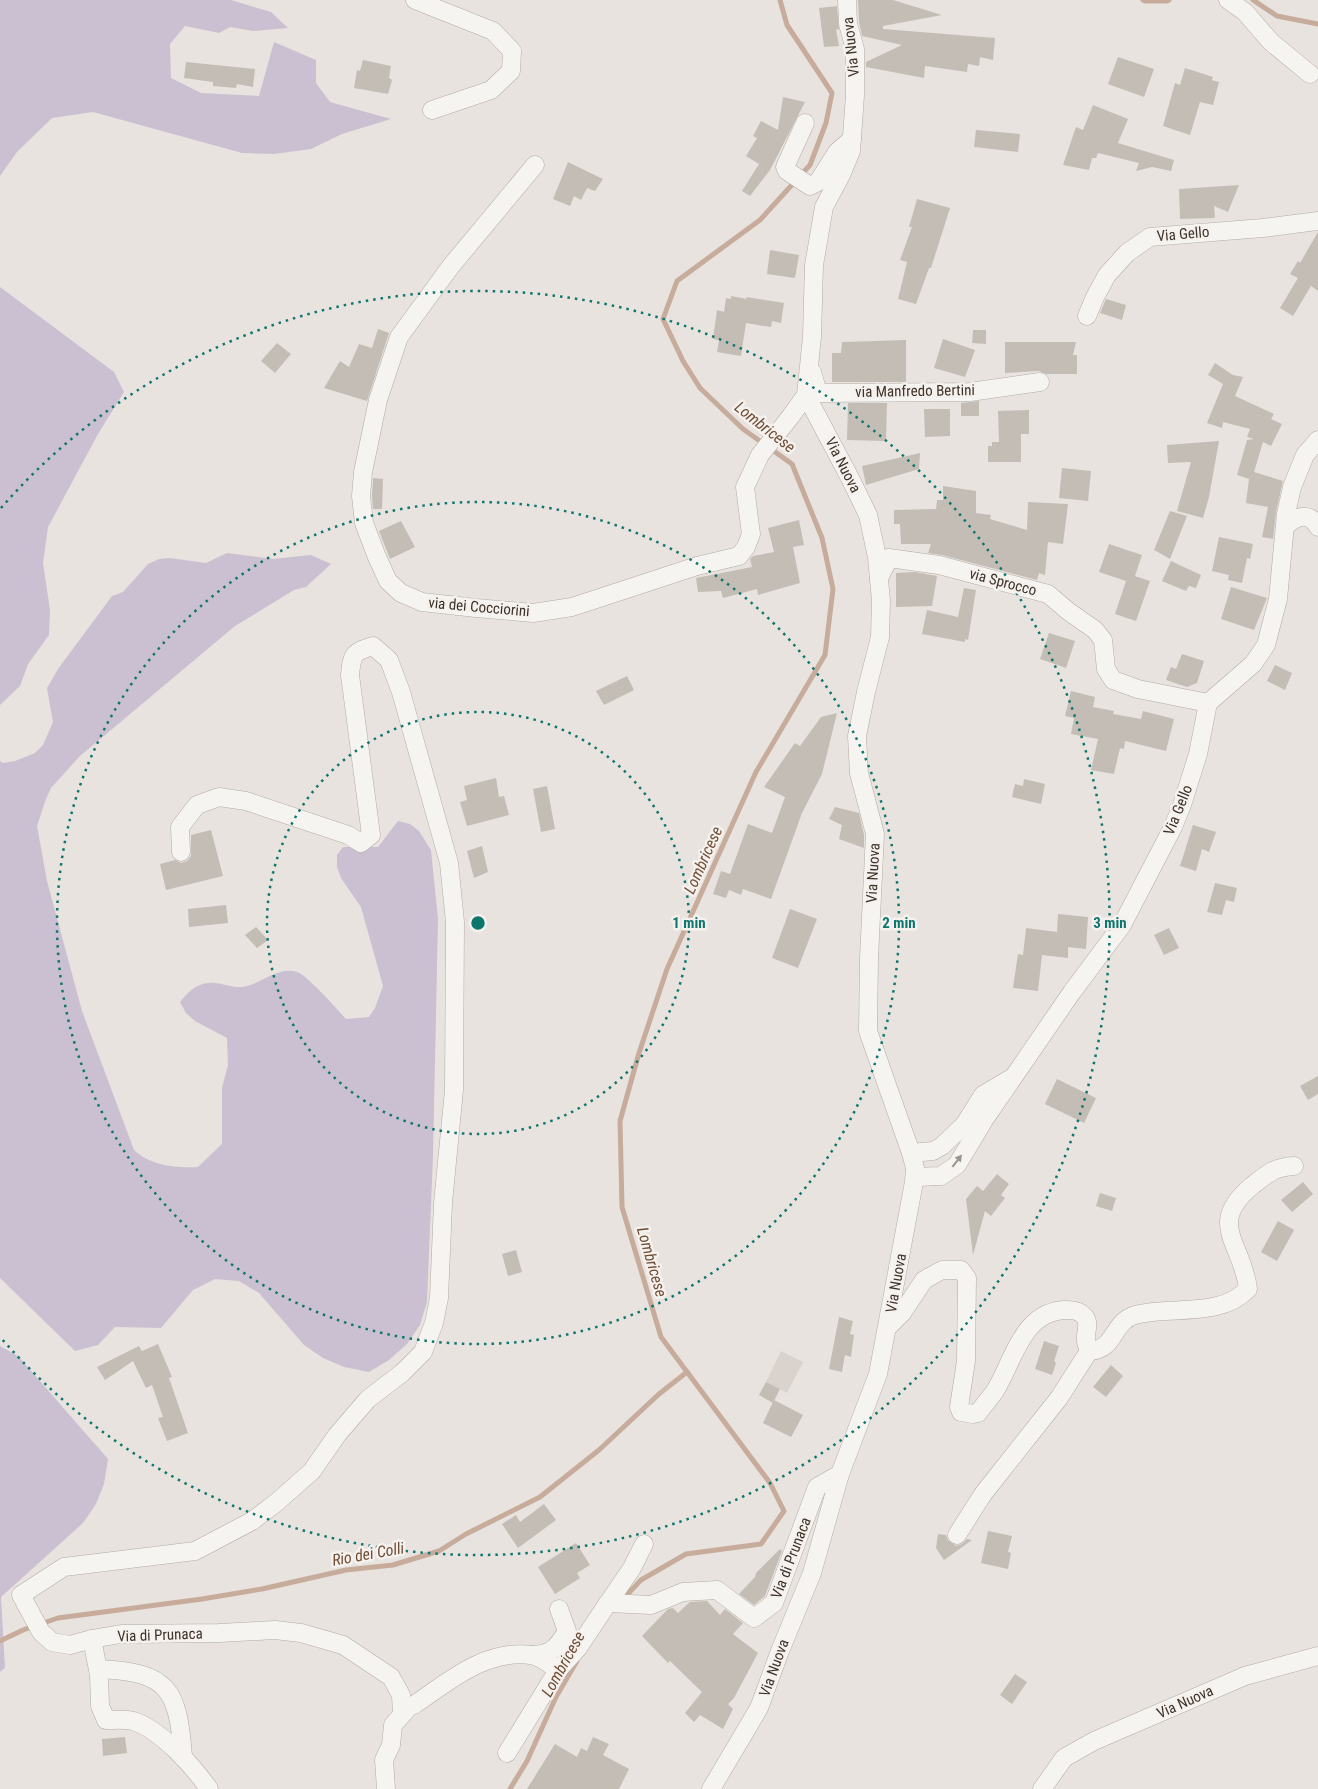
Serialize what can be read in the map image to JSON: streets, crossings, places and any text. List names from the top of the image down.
{
  "streets": {
    "street": [
      "Via Nuova",
      "Via Gello",
      "via Manfredo Bertini",
      "via Sprocco",
      "via dei Cocciorini",
      "Via di Prunaca"
    ]
  },
  "crossings": [
    ["Via Nuova", "Via Gello"],
    ["Via Nuova", "via Manfredo Bertini"],
    ["Via Nuova", "via Sprocco"],
    ["Via Nuova", "via dei Cocciorini"],
    ["Via Nuova", "Via di Prunaca"],
    ["Via Gello", "via Sprocco"]
  ],
  "water": ["Lombricese", "Rio dei Colli"],
  "rings": ["1 min", "2 min", "3 min"]
}
